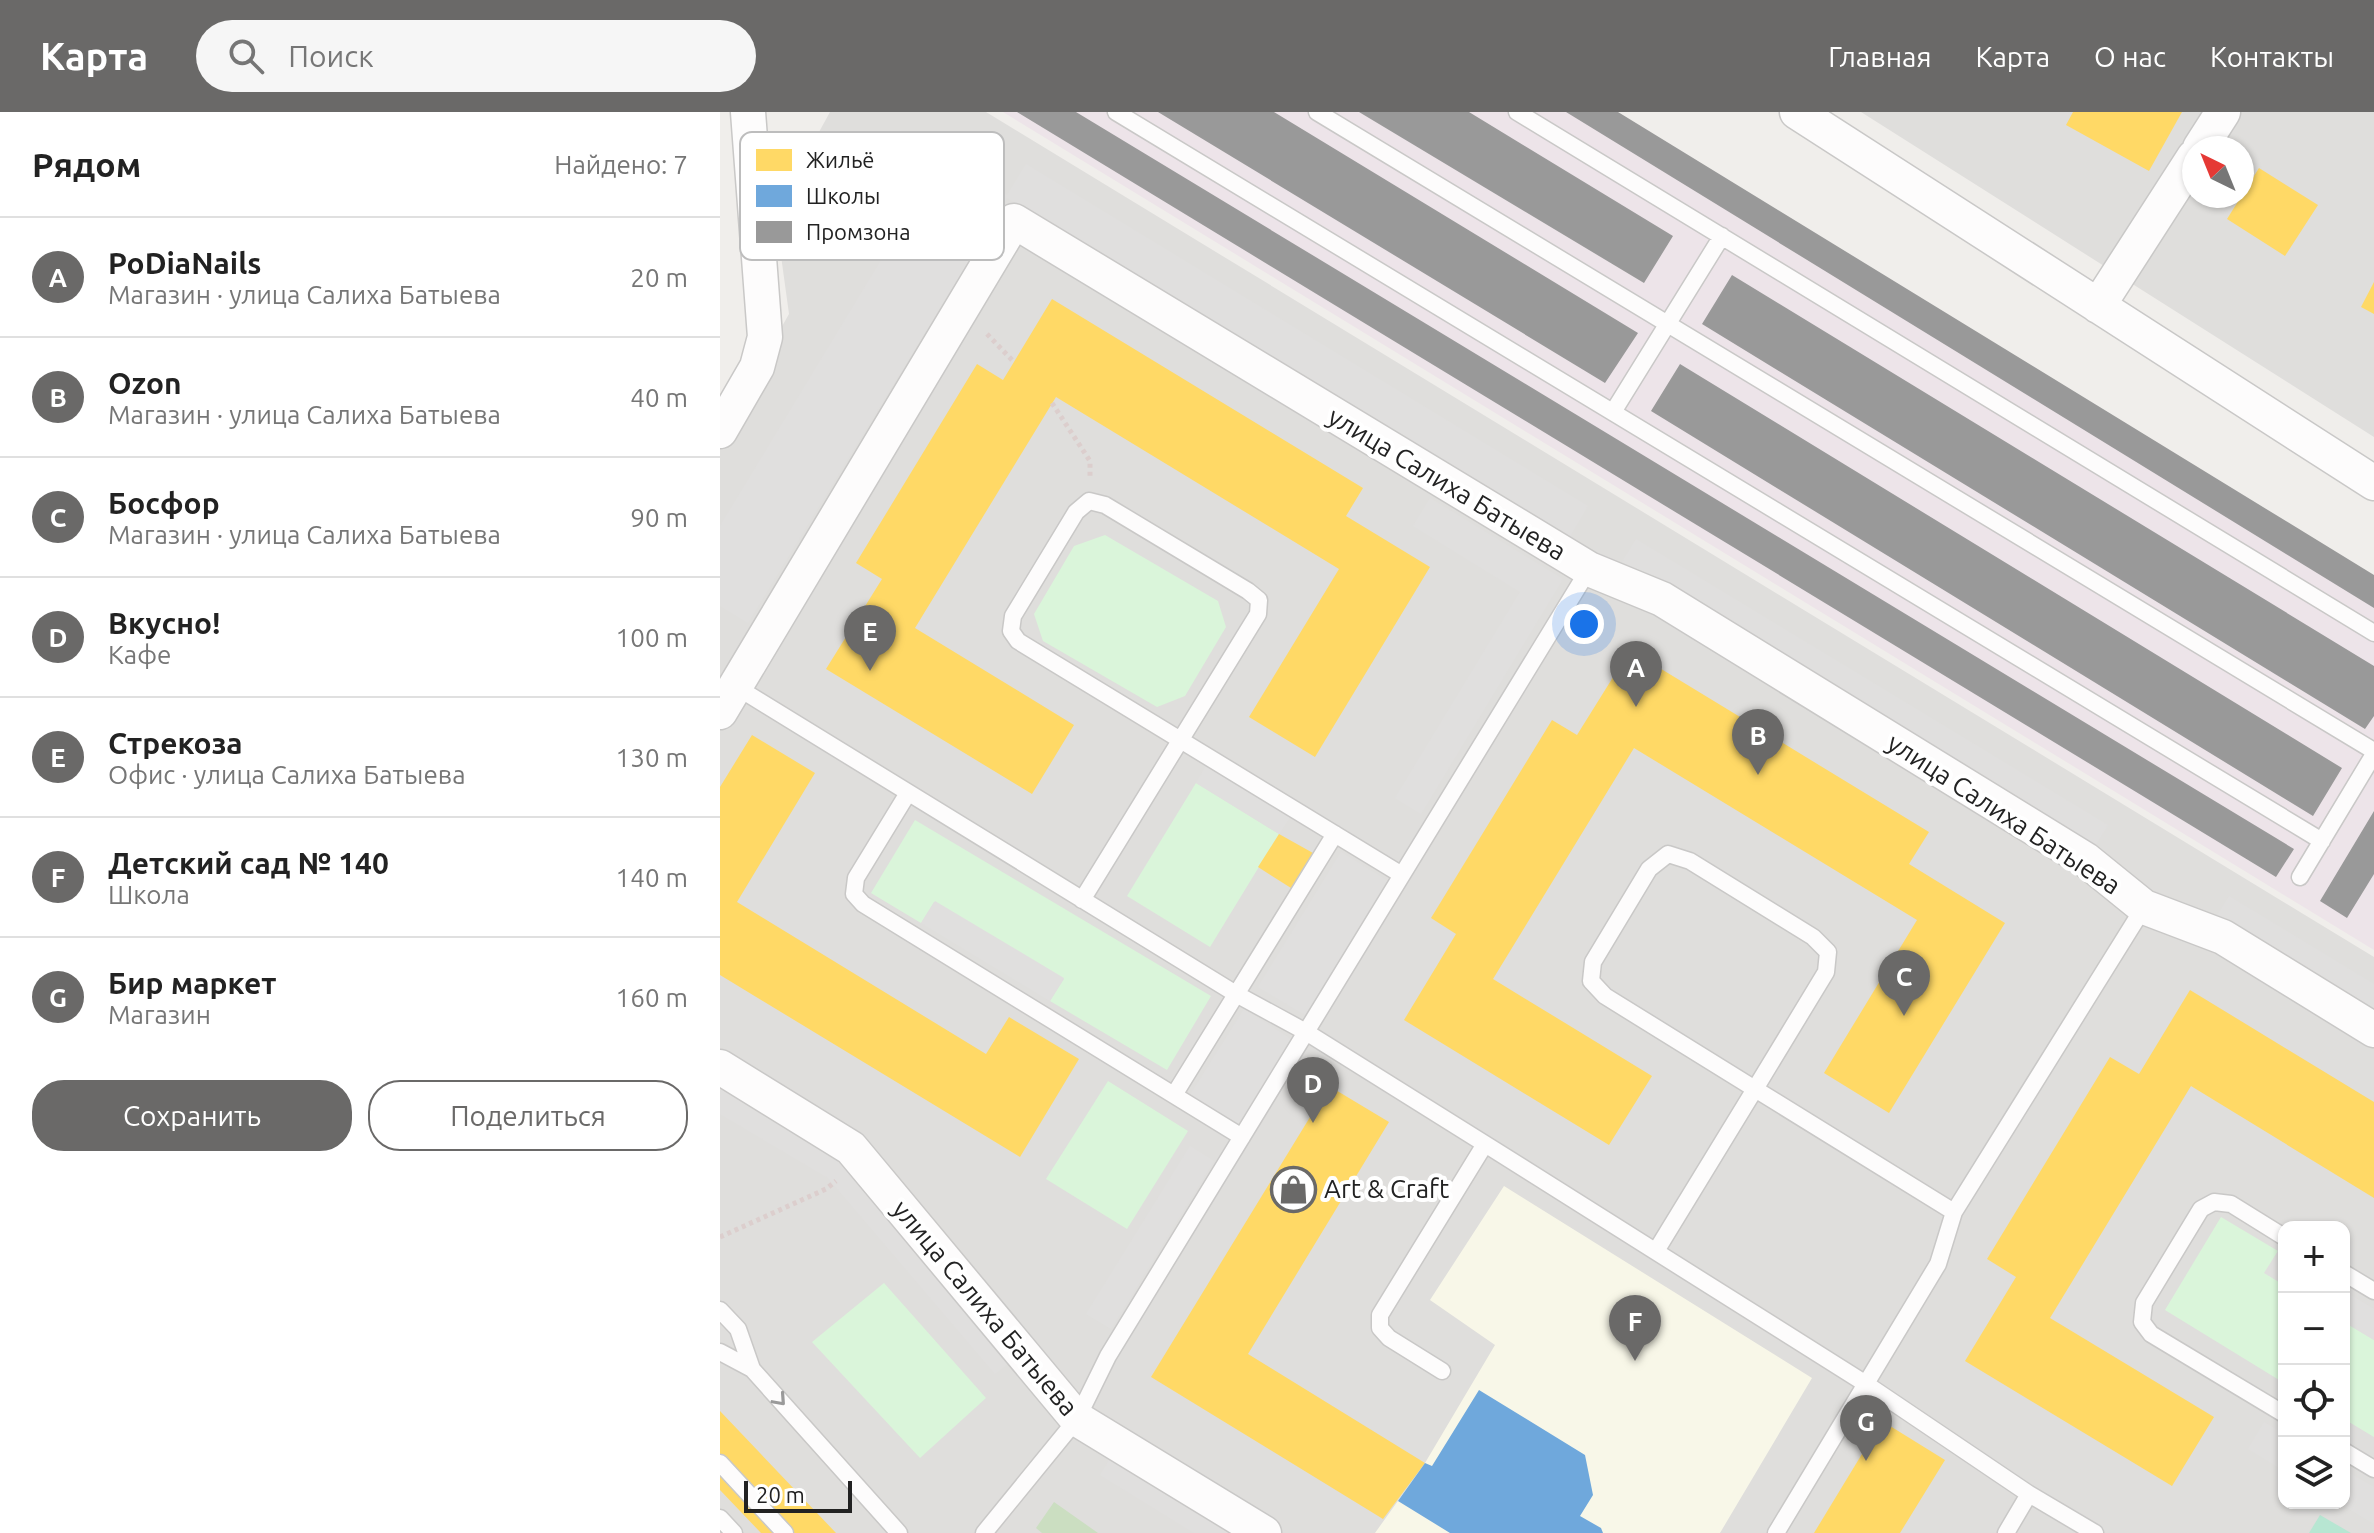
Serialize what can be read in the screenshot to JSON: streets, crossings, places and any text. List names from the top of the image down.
{
  "streets": {
    "street": ["улица Салиха Батыева"]
  },
  "places": {
    "shop": ["Art & Craft"]
  },
  "legend": ["Жильё", "Школы", "Промзона"],
  "scale_bar": "20 m",
  "north": "top left",
  "page": {
    "header": "Карта",
    "search": "Поиск",
    "nav": [
      "Главная",
      "Карта",
      "О нас",
      "Контакты"
    ],
    "heading": ["Рядом", "Найдено: 7"],
    "list": [
      {
        "mark": "A",
        "name": "PoDiaNails",
        "note": "Магазин · улица Салиха Батыева",
        "value": "20 m"
      },
      {
        "mark": "B",
        "name": "Ozon",
        "note": "Магазин · улица Салиха Батыева",
        "value": "40 m"
      },
      {
        "mark": "C",
        "name": "Босфор",
        "note": "Магазин · улица Салиха Батыева",
        "value": "90 m"
      },
      {
        "mark": "D",
        "name": "Вкусно!",
        "note": "Кафе",
        "value": "100 m"
      },
      {
        "mark": "E",
        "name": "Стрекоза",
        "note": "Офис · улица Салиха Батыева",
        "value": "130 m"
      },
      {
        "mark": "F",
        "name": "Детский сад № 140",
        "note": "Школа",
        "value": "140 m"
      },
      {
        "mark": "G",
        "name": "Бир маркет",
        "note": "Магазин",
        "value": "160 m"
      }
    ],
    "pins": [
      "E",
      "A",
      "B",
      "C",
      "D",
      "F",
      "G"
    ],
    "buttons": ["Сохранить", "Поделиться"],
    "map_buttons": ["+", "−"],
    "scale": "20 m"
  }
}
